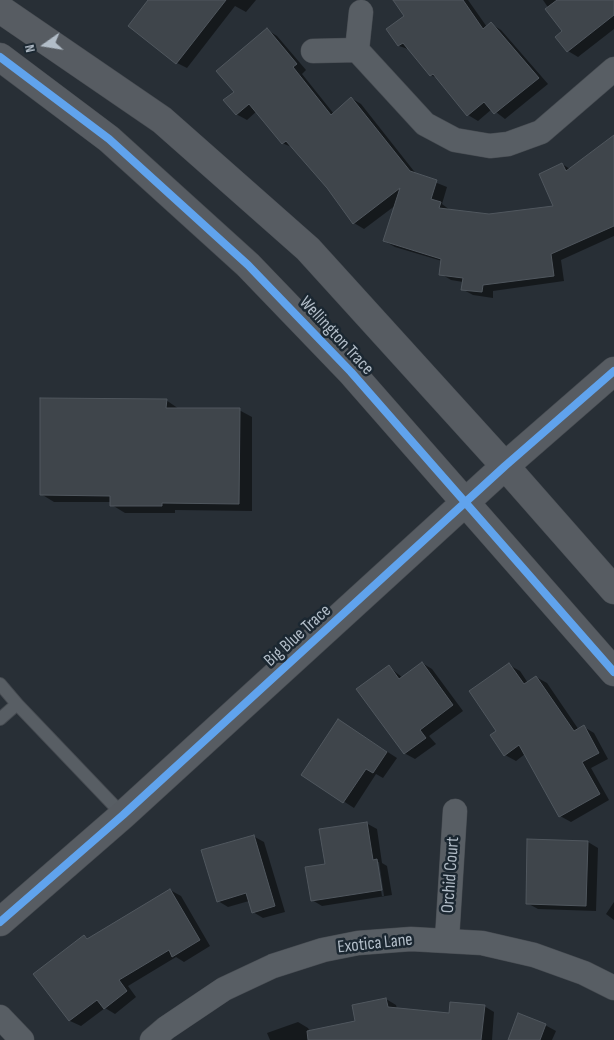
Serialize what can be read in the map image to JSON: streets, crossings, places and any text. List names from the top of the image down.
{
  "streets": {
    "street": [
      "Wellington Trace",
      "Big Blue Trace",
      "Orchid Court",
      "Exotica Lane"
    ]
  },
  "crossings": [
    ["Wellington Trace", "Big Blue Trace"],
    ["Orchid Court", "Exotica Lane"]
  ],
  "north": "left"
}
